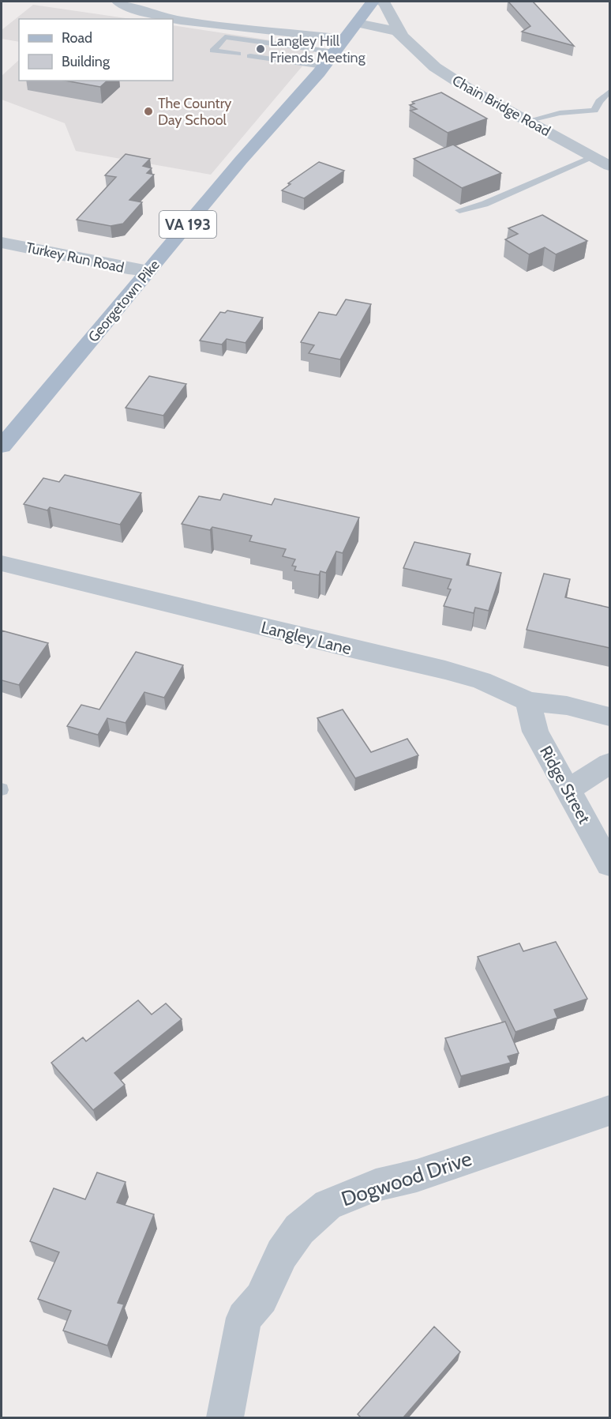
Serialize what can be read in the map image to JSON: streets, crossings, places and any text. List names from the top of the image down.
{
  "streets": {
    "main road": ["VA 193", "Georgetown Pike"],
    "street": [
      "Chain Bridge Road",
      "Turkey Run Road",
      "Langley Lane",
      "Ridge Street",
      "Dogwood Drive"
    ]
  },
  "crossings": [
    ["Chain Bridge Road", "Georgetown Pike"],
    ["Turkey Run Road", "Georgetown Pike"],
    ["Langley Lane", "Ridge Street"]
  ],
  "places": ["Langley Hill Friends Meeting", "The Country Day School"],
  "legend": ["Road", "Building"]
}
